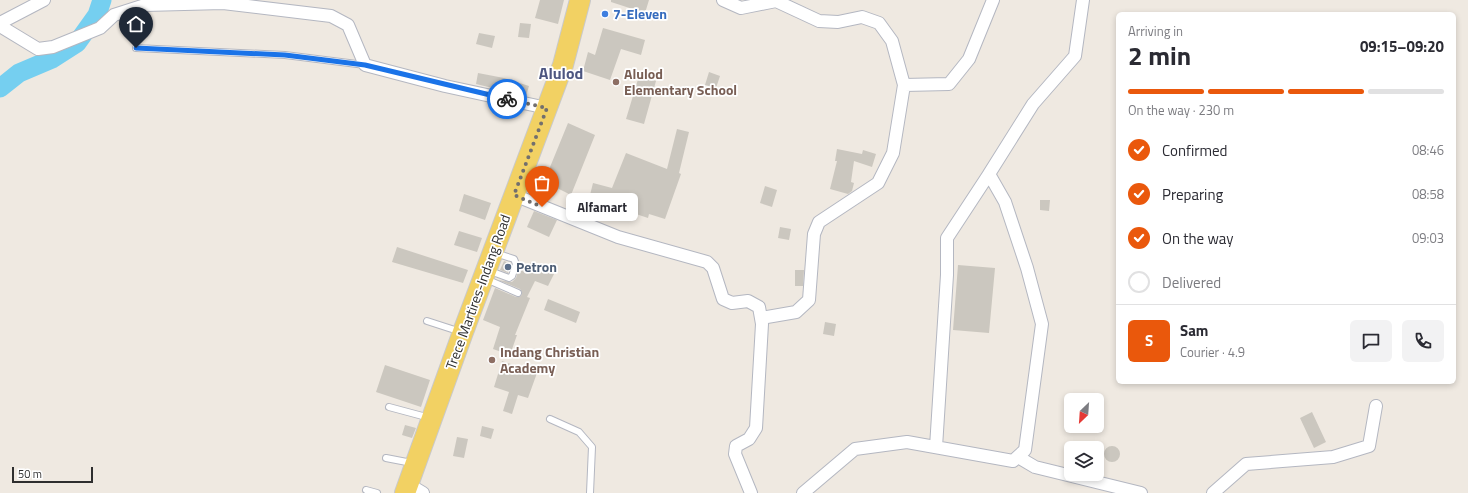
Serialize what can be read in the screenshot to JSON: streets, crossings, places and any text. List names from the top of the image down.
{
  "streets": {
    "main road": ["Trece Martires-Indang Road"]
  },
  "districts": ["Alulod"],
  "places": [
    "7-Eleven",
    "Alulod Elementary School",
    "Alfamart",
    "Petron",
    "Indang Christian Academy"
  ],
  "scale_bar": "50 m",
  "north": "bottom left",
  "page": {
    "heading": ["2 min", "Arriving in", "09:15–09:20"],
    "panel": ["Sam", "Courier · 4.9"],
    "bar": "On the way · 230 m",
    "list": [
      ["Confirmed", "08:46"],
      ["Preparing", "08:58"],
      ["On the way", "09:03"],
      "Delivered"
    ],
    "bubble": "Alfamart",
    "round": "S",
    "scale": "50 m"
  }
}
